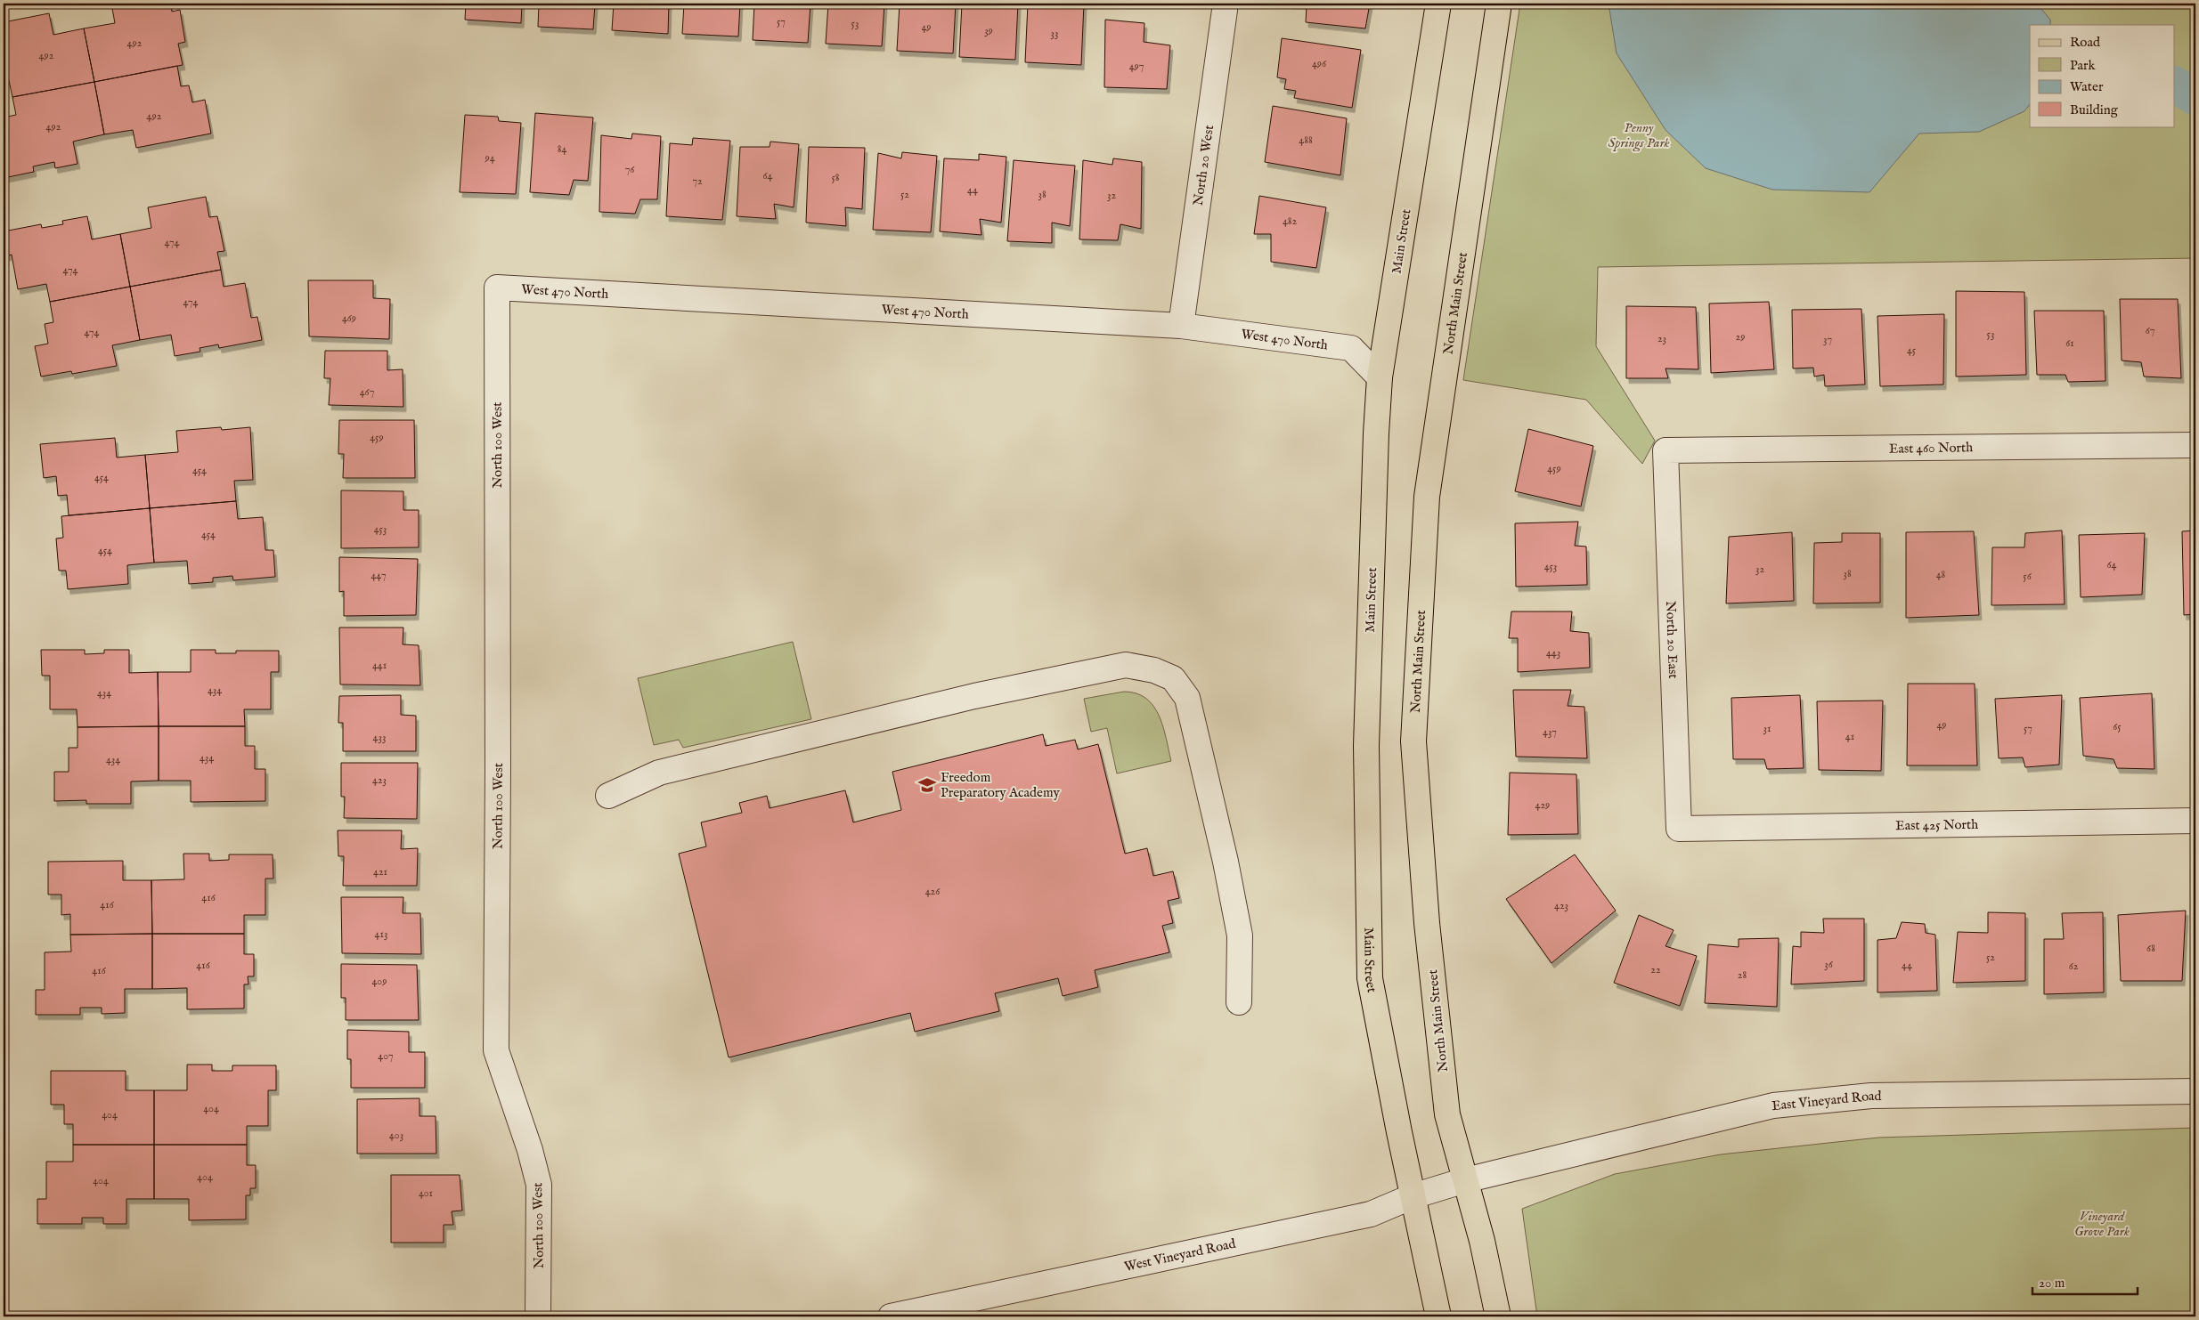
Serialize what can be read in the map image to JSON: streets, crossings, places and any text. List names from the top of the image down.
{
  "streets": {
    "main road": ["Main Street", "North Main Street"],
    "street": [
      "North 20 West",
      "West 470 North",
      "North 100 West",
      "East 460 North",
      "North 20 East",
      "East 425 North",
      "East Vineyard Road",
      "West Vineyard Road"
    ]
  },
  "crossings": [
    ["North 20 West", "West 470 North"],
    ["Main Street", "West 470 North"],
    ["Main Street", "West Vineyard Road"],
    ["West 470 North", "North 100 West"],
    ["North Main Street", "East Vineyard Road"],
    ["North Main Street", "West Vineyard Road"],
    ["East 460 North", "North 20 East"],
    ["North 20 East", "East 425 North"],
    ["East Vineyard Road", "West Vineyard Road"]
  ],
  "parks": ["Penny Springs Park", "Vineyard Grove Park"],
  "places": {
    "school or university": ["Freedom Preparatory Academy"]
  },
  "house_numbers": [
    "57",
    "53",
    "49",
    "39",
    "33",
    "492",
    "492",
    "496",
    "497",
    "492",
    "492",
    "488",
    "84",
    "94",
    "76",
    "64",
    "58",
    "72",
    "44",
    "52",
    "38",
    "32",
    "482",
    "474",
    "474",
    "474",
    "469",
    "67",
    "474",
    "53",
    "29",
    "23",
    "37",
    "61",
    "45",
    "467",
    "459",
    "459",
    "454",
    "454",
    "453",
    "454",
    "454",
    "64",
    "453",
    "32",
    "38",
    "48",
    "447",
    "56",
    "443",
    "441",
    "434",
    "434",
    "49",
    "65",
    "31",
    "57",
    "437",
    "41",
    "433",
    "434",
    "434",
    "423",
    "429",
    "421",
    "426",
    "416",
    "416",
    "423",
    "413",
    "68",
    "52",
    "36",
    "416",
    "44",
    "62",
    "22",
    "416",
    "28",
    "409",
    "407",
    "404",
    "404",
    "403",
    "404",
    "404",
    "401"
  ],
  "legend": [
    "Road",
    "Park",
    "Water",
    "Building"
  ],
  "scale_bar": "20 m"
}
